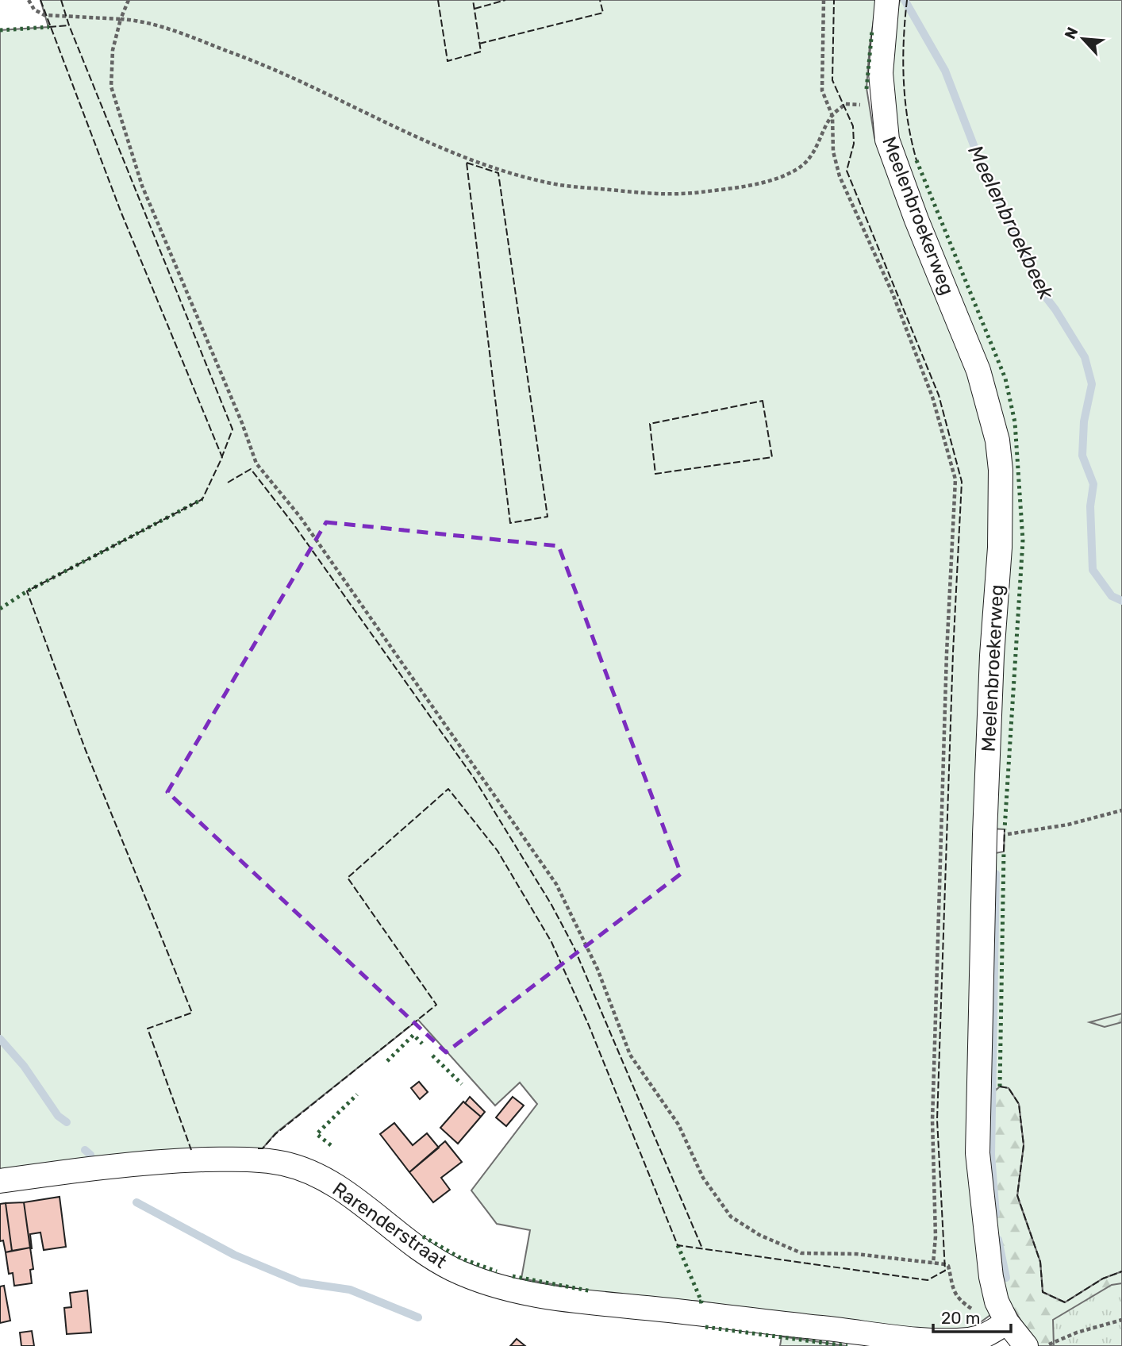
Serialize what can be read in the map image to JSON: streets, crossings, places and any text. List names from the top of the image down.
{
  "streets": {
    "street": ["Meelenbroekerweg", "Rarenderstraat"]
  },
  "crossings": [
    ["Meelenbroekerweg", "Rarenderstraat"]
  ],
  "water": ["Meelenbroekbeek"],
  "scale_bar": "20 m",
  "north": "top left"
}
